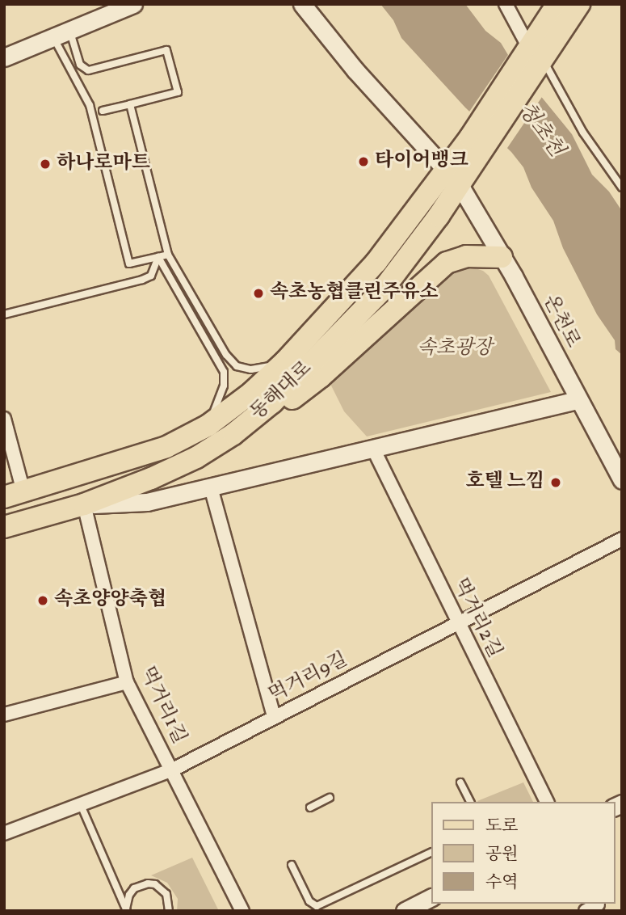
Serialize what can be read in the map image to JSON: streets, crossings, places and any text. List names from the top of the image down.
{
  "streets": {
    "main road": ["동해대로"],
    "street": [
      "온천로",
      "먹거리2길",
      "먹거리9길",
      "먹거리1길"
    ]
  },
  "crossings": [
    ["온천로", "동해대로"],
    ["동해대로", "먹거리1길"],
    ["먹거리2길", "먹거리9길"],
    ["먹거리9길", "먹거리1길"]
  ],
  "water": ["청초천"],
  "parks": ["속초광장"],
  "places": [
    "타이어뱅크",
    "하나로마트",
    "속초농협클린주유소",
    "호텔 느낌",
    "속초양양축협"
  ],
  "legend": ["도로", "공원", "수역"]
}
